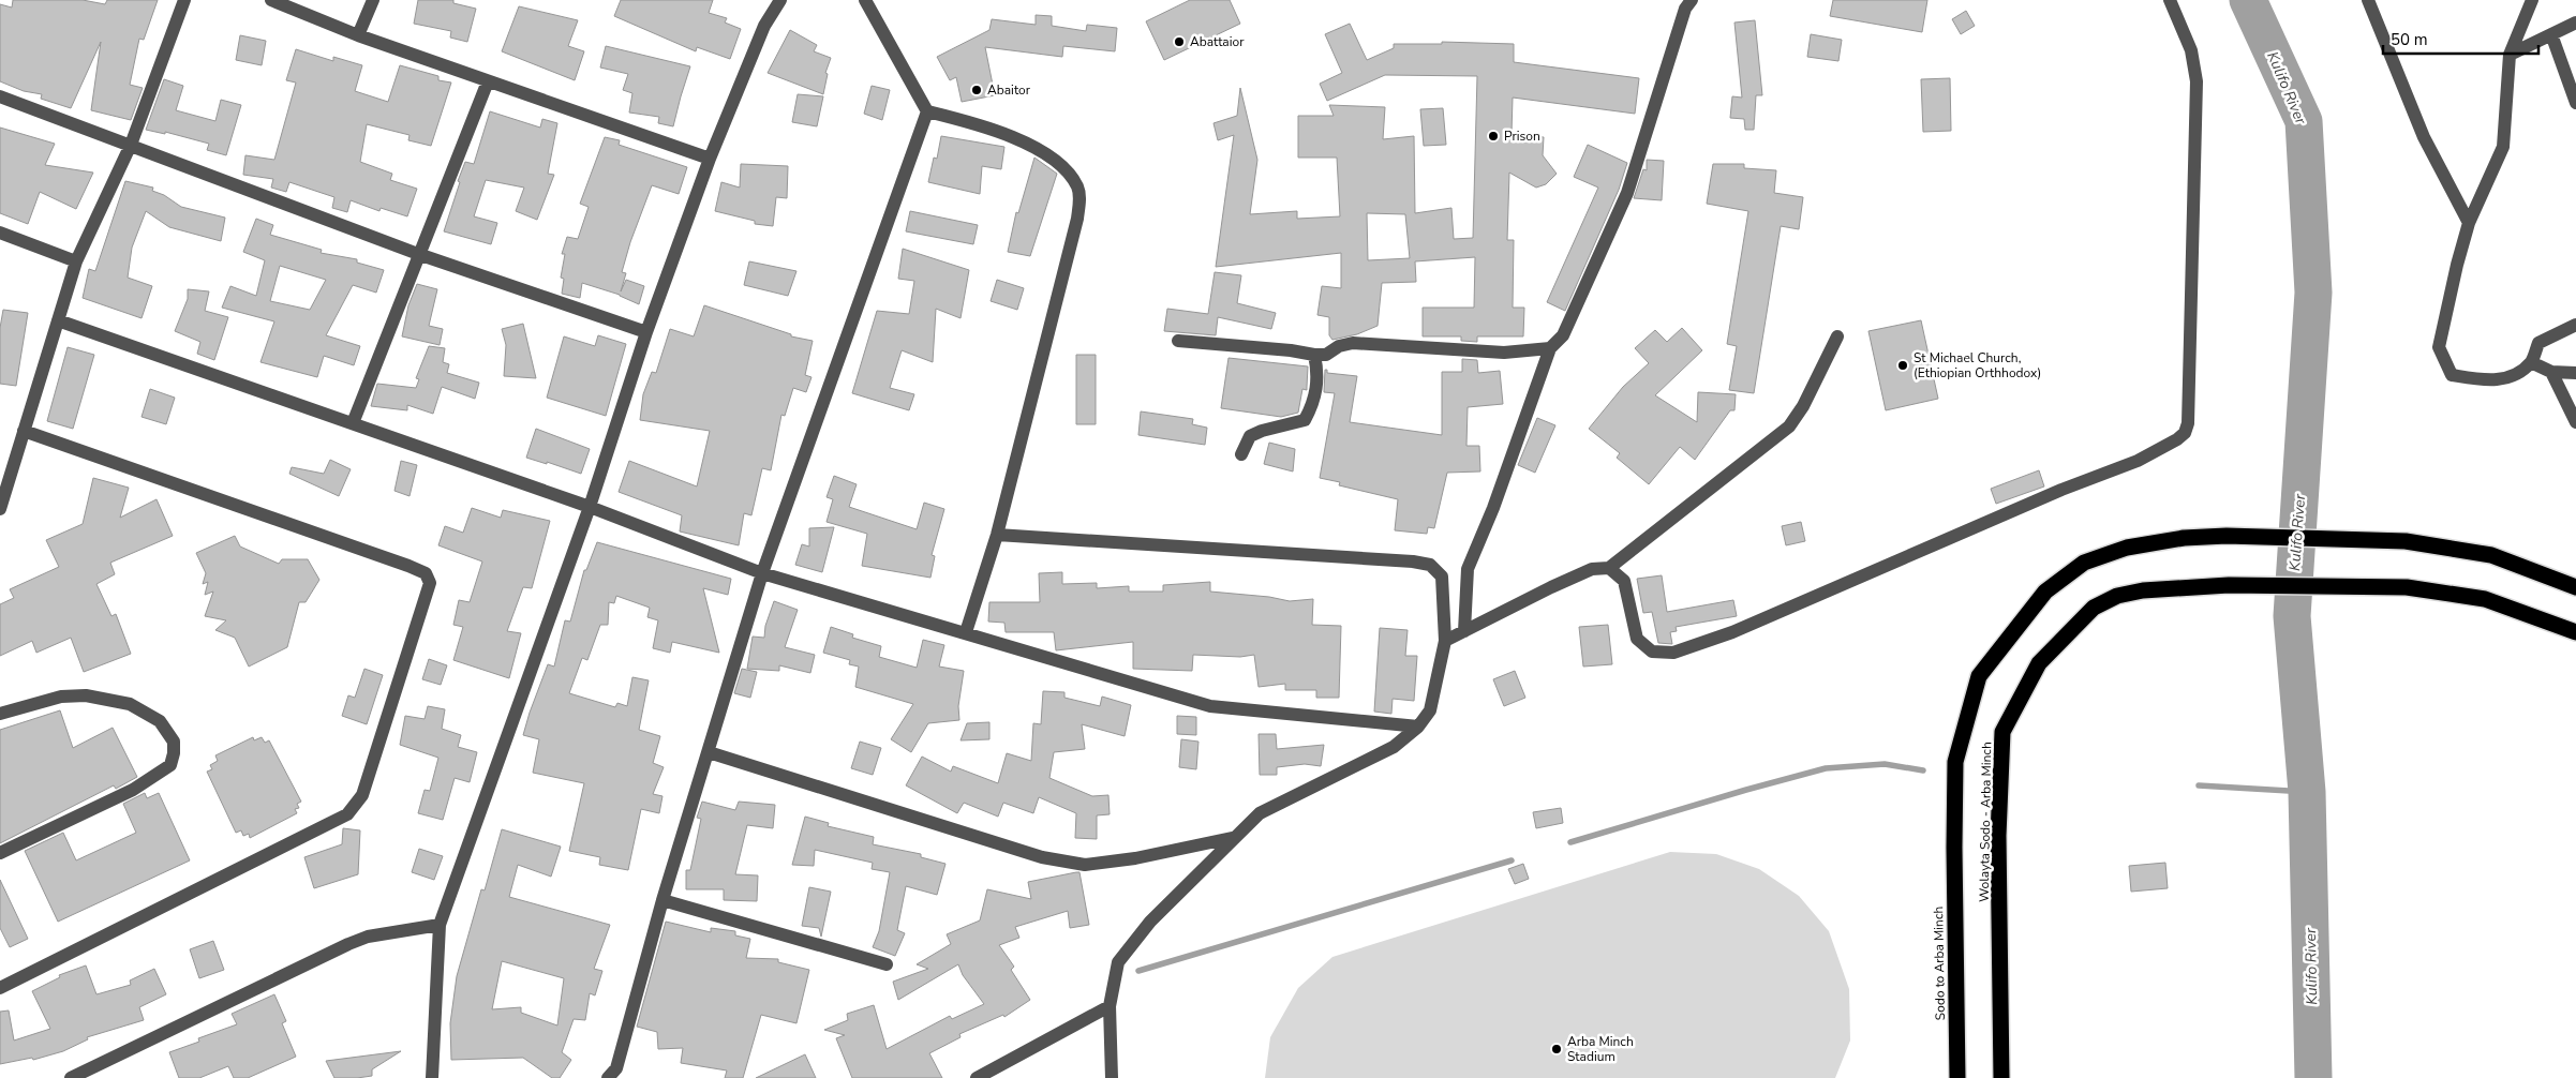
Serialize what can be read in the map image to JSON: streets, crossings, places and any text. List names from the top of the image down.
{
  "streets": {
    "highway": ["Wolayta Sodo - Arba Minch", "Sodo to Arba Minch"]
  },
  "crossings": [
    ["Wolayta Sodo - Arba Minch", "Sodo to Arba Minch"]
  ],
  "water": ["Kulifo River"],
  "places": [
    "Abattaior",
    "Abaitor",
    "Prison",
    "St Michael Church, (Ethiopian Orthhodox)",
    "Arba Minch Stadium"
  ],
  "scale_bar": "50 m"
}
